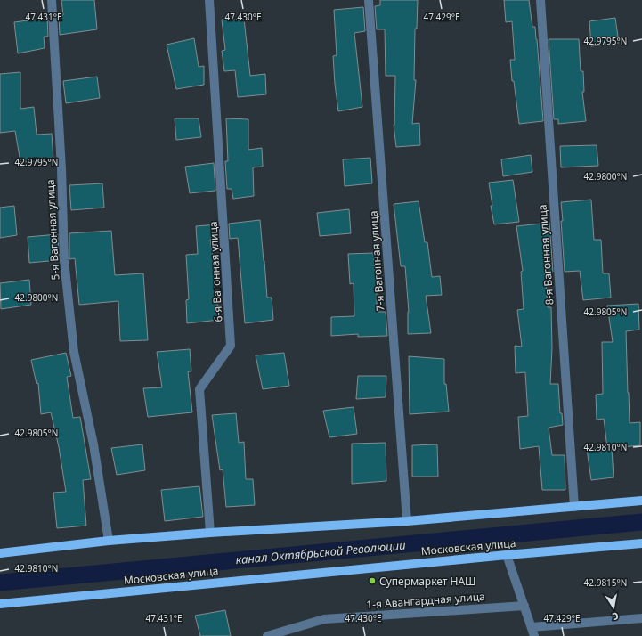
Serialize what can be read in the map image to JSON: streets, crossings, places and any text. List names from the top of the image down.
{
  "streets": {
    "main road": ["Московская улица"],
    "street": [
      "5-я Вагонная улица",
      "8-я Вагонная улица",
      "7-я Вагонная улица",
      "6-я Вагонная улица",
      "1-я Авангардная улица"
    ]
  },
  "water": ["канал Октябрьской Революции"],
  "places": ["Супермаркет НАШ"],
  "north": "bottom",
  "coordinates": [
    "47.431°E",
    "47.430°E",
    "47.429°E",
    "42.9795°N",
    "42.9800°N",
    "42.9805°N",
    "42.9810°N",
    "42.9815°N"
  ]
}
